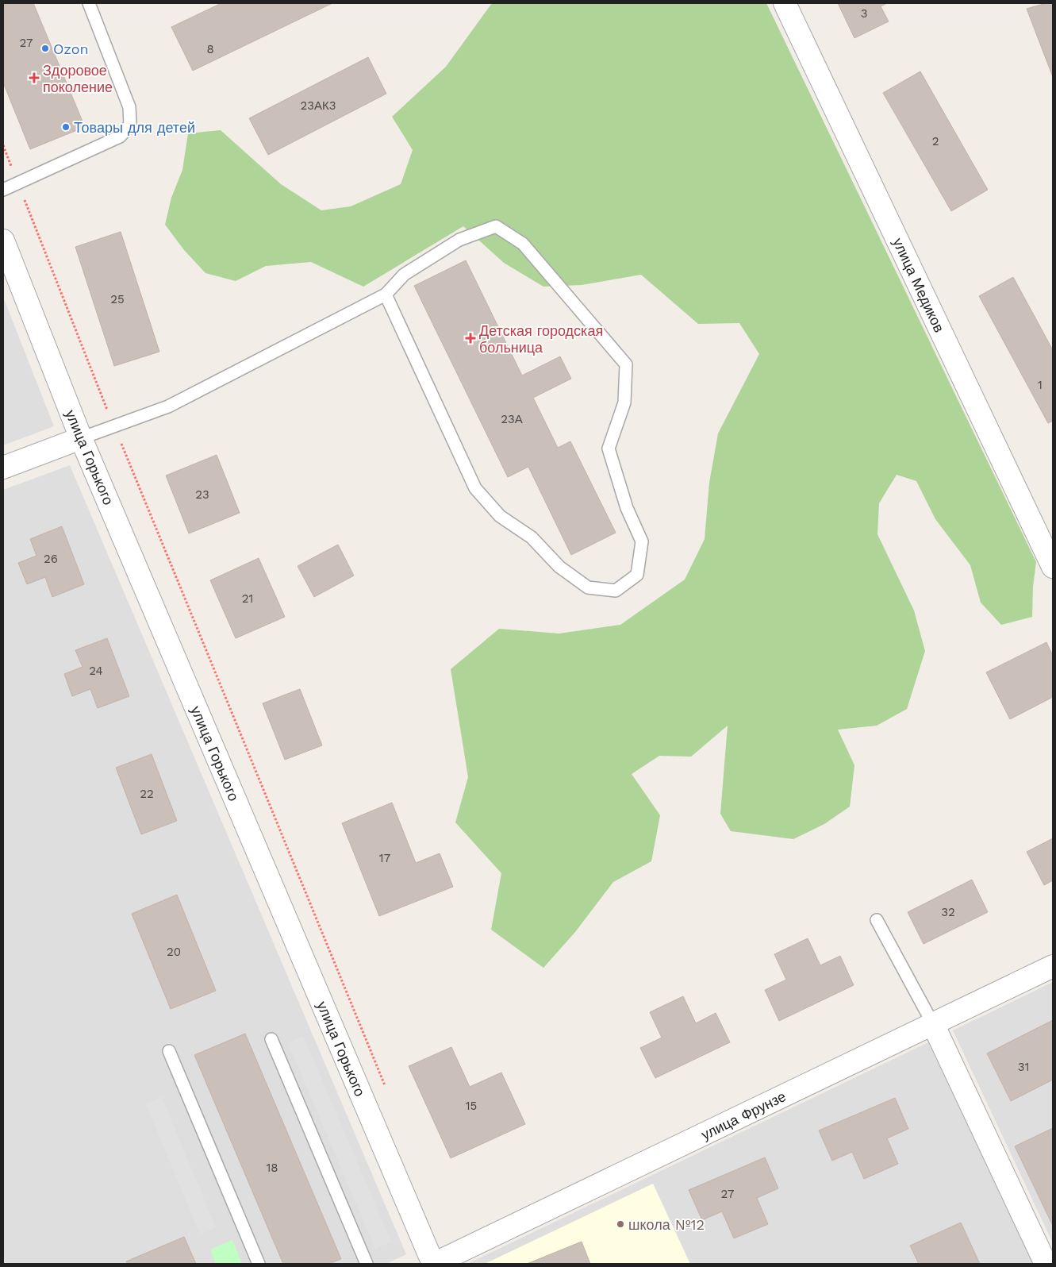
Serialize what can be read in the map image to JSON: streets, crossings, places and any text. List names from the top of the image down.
{
  "streets": {
    "street": ["улица Медиков", "улица Горького", "улица Фрунзе"]
  },
  "crossings": [
    ["улица Горького", "улица Фрунзе"]
  ],
  "places": {
    "other": ["Ozon", "Товары для детей", "школа №12"],
    "health": ["Здоровое поколение", "Детская городская больница"]
  },
  "house_numbers": [
    "3",
    "27",
    "8",
    "23АК3",
    "2",
    "25",
    "1",
    "23А",
    "23",
    "26",
    "21",
    "24",
    "22",
    "17",
    "32",
    "20",
    "31",
    "15",
    "18",
    "27"
  ]
}
